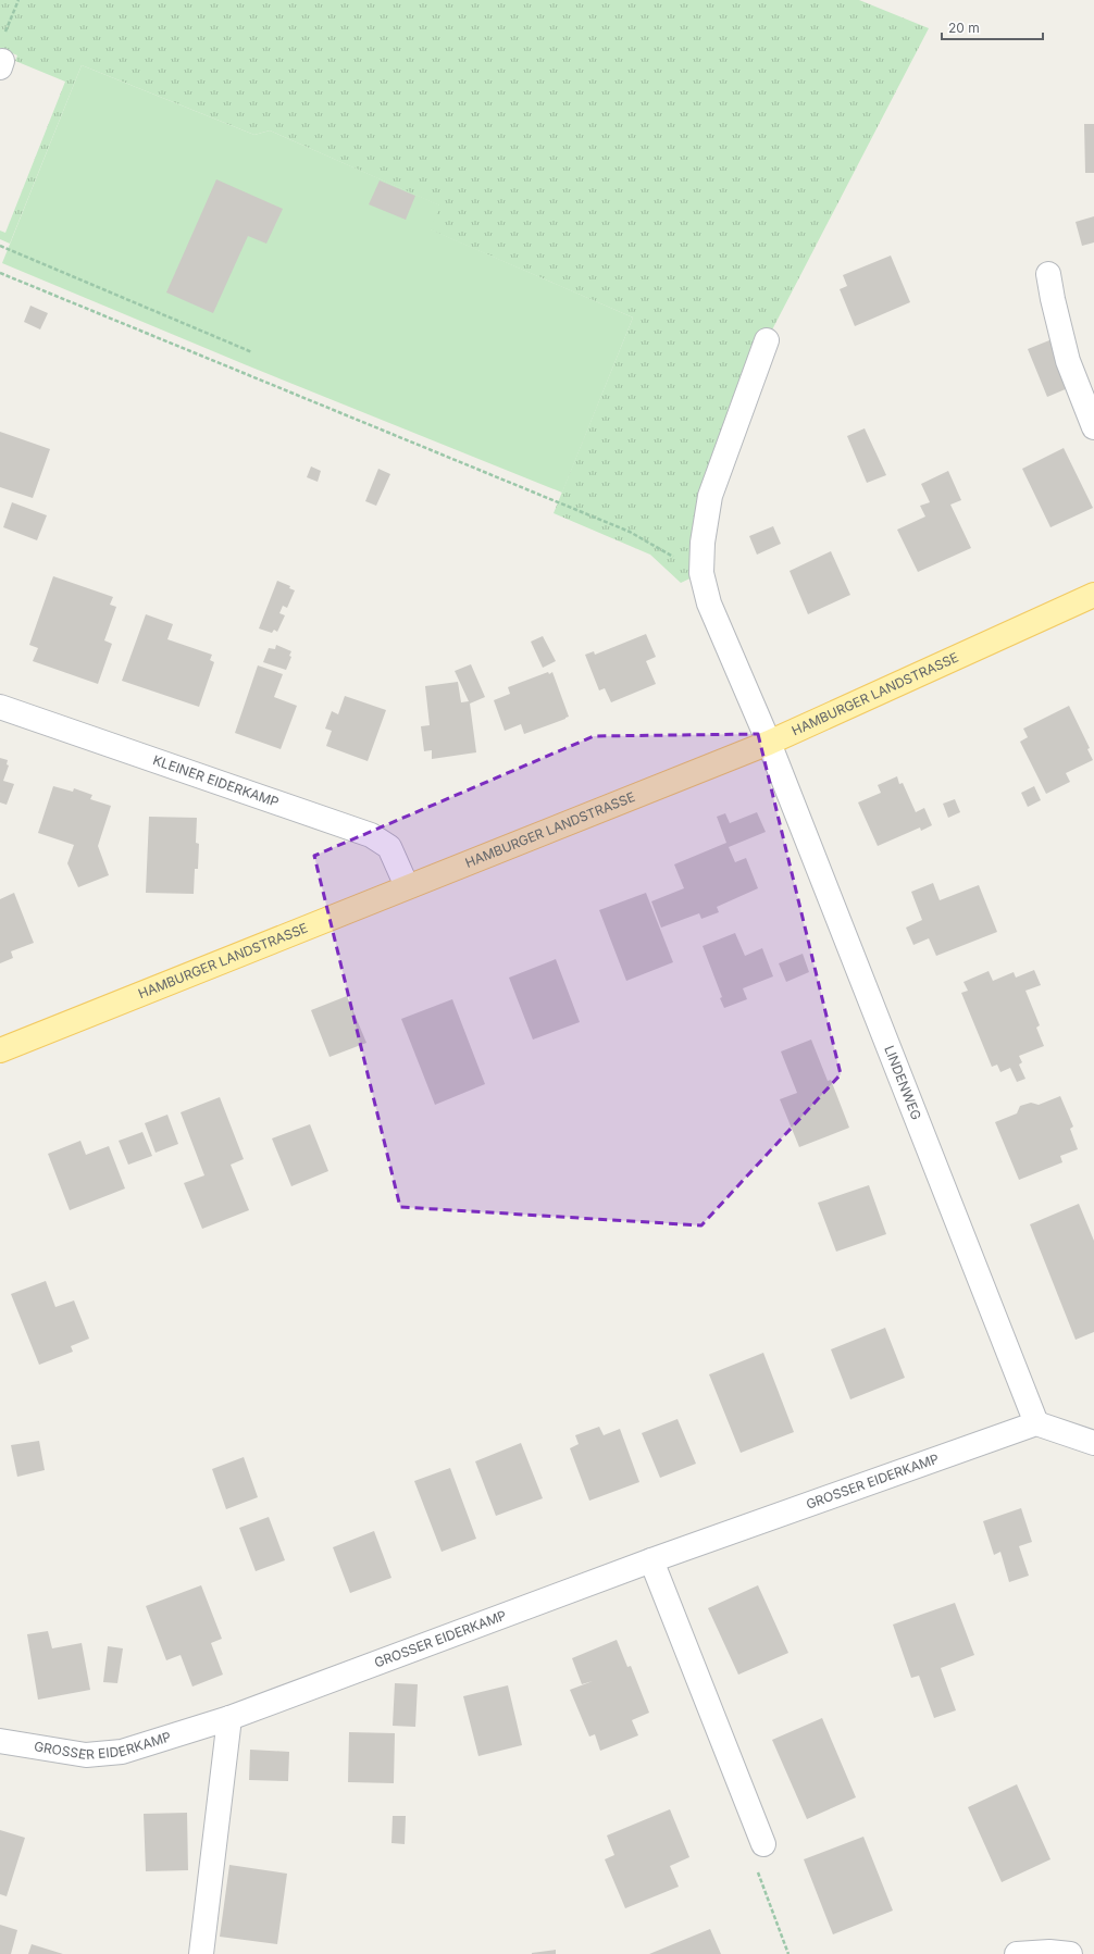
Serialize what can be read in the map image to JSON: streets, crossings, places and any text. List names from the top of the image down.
{
  "streets": {
    "main road": ["HAMBURGER LANDSTRASSE"],
    "street": ["KLEINER EIDERKAMP", "LINDENWEG", "GROSSER EIDERKAMP"]
  },
  "crossings": [
    ["HAMBURGER LANDSTRASSE", "KLEINER EIDERKAMP"],
    ["HAMBURGER LANDSTRASSE", "LINDENWEG"],
    ["LINDENWEG", "GROSSER EIDERKAMP"]
  ],
  "scale_bar": "20 m"
}
